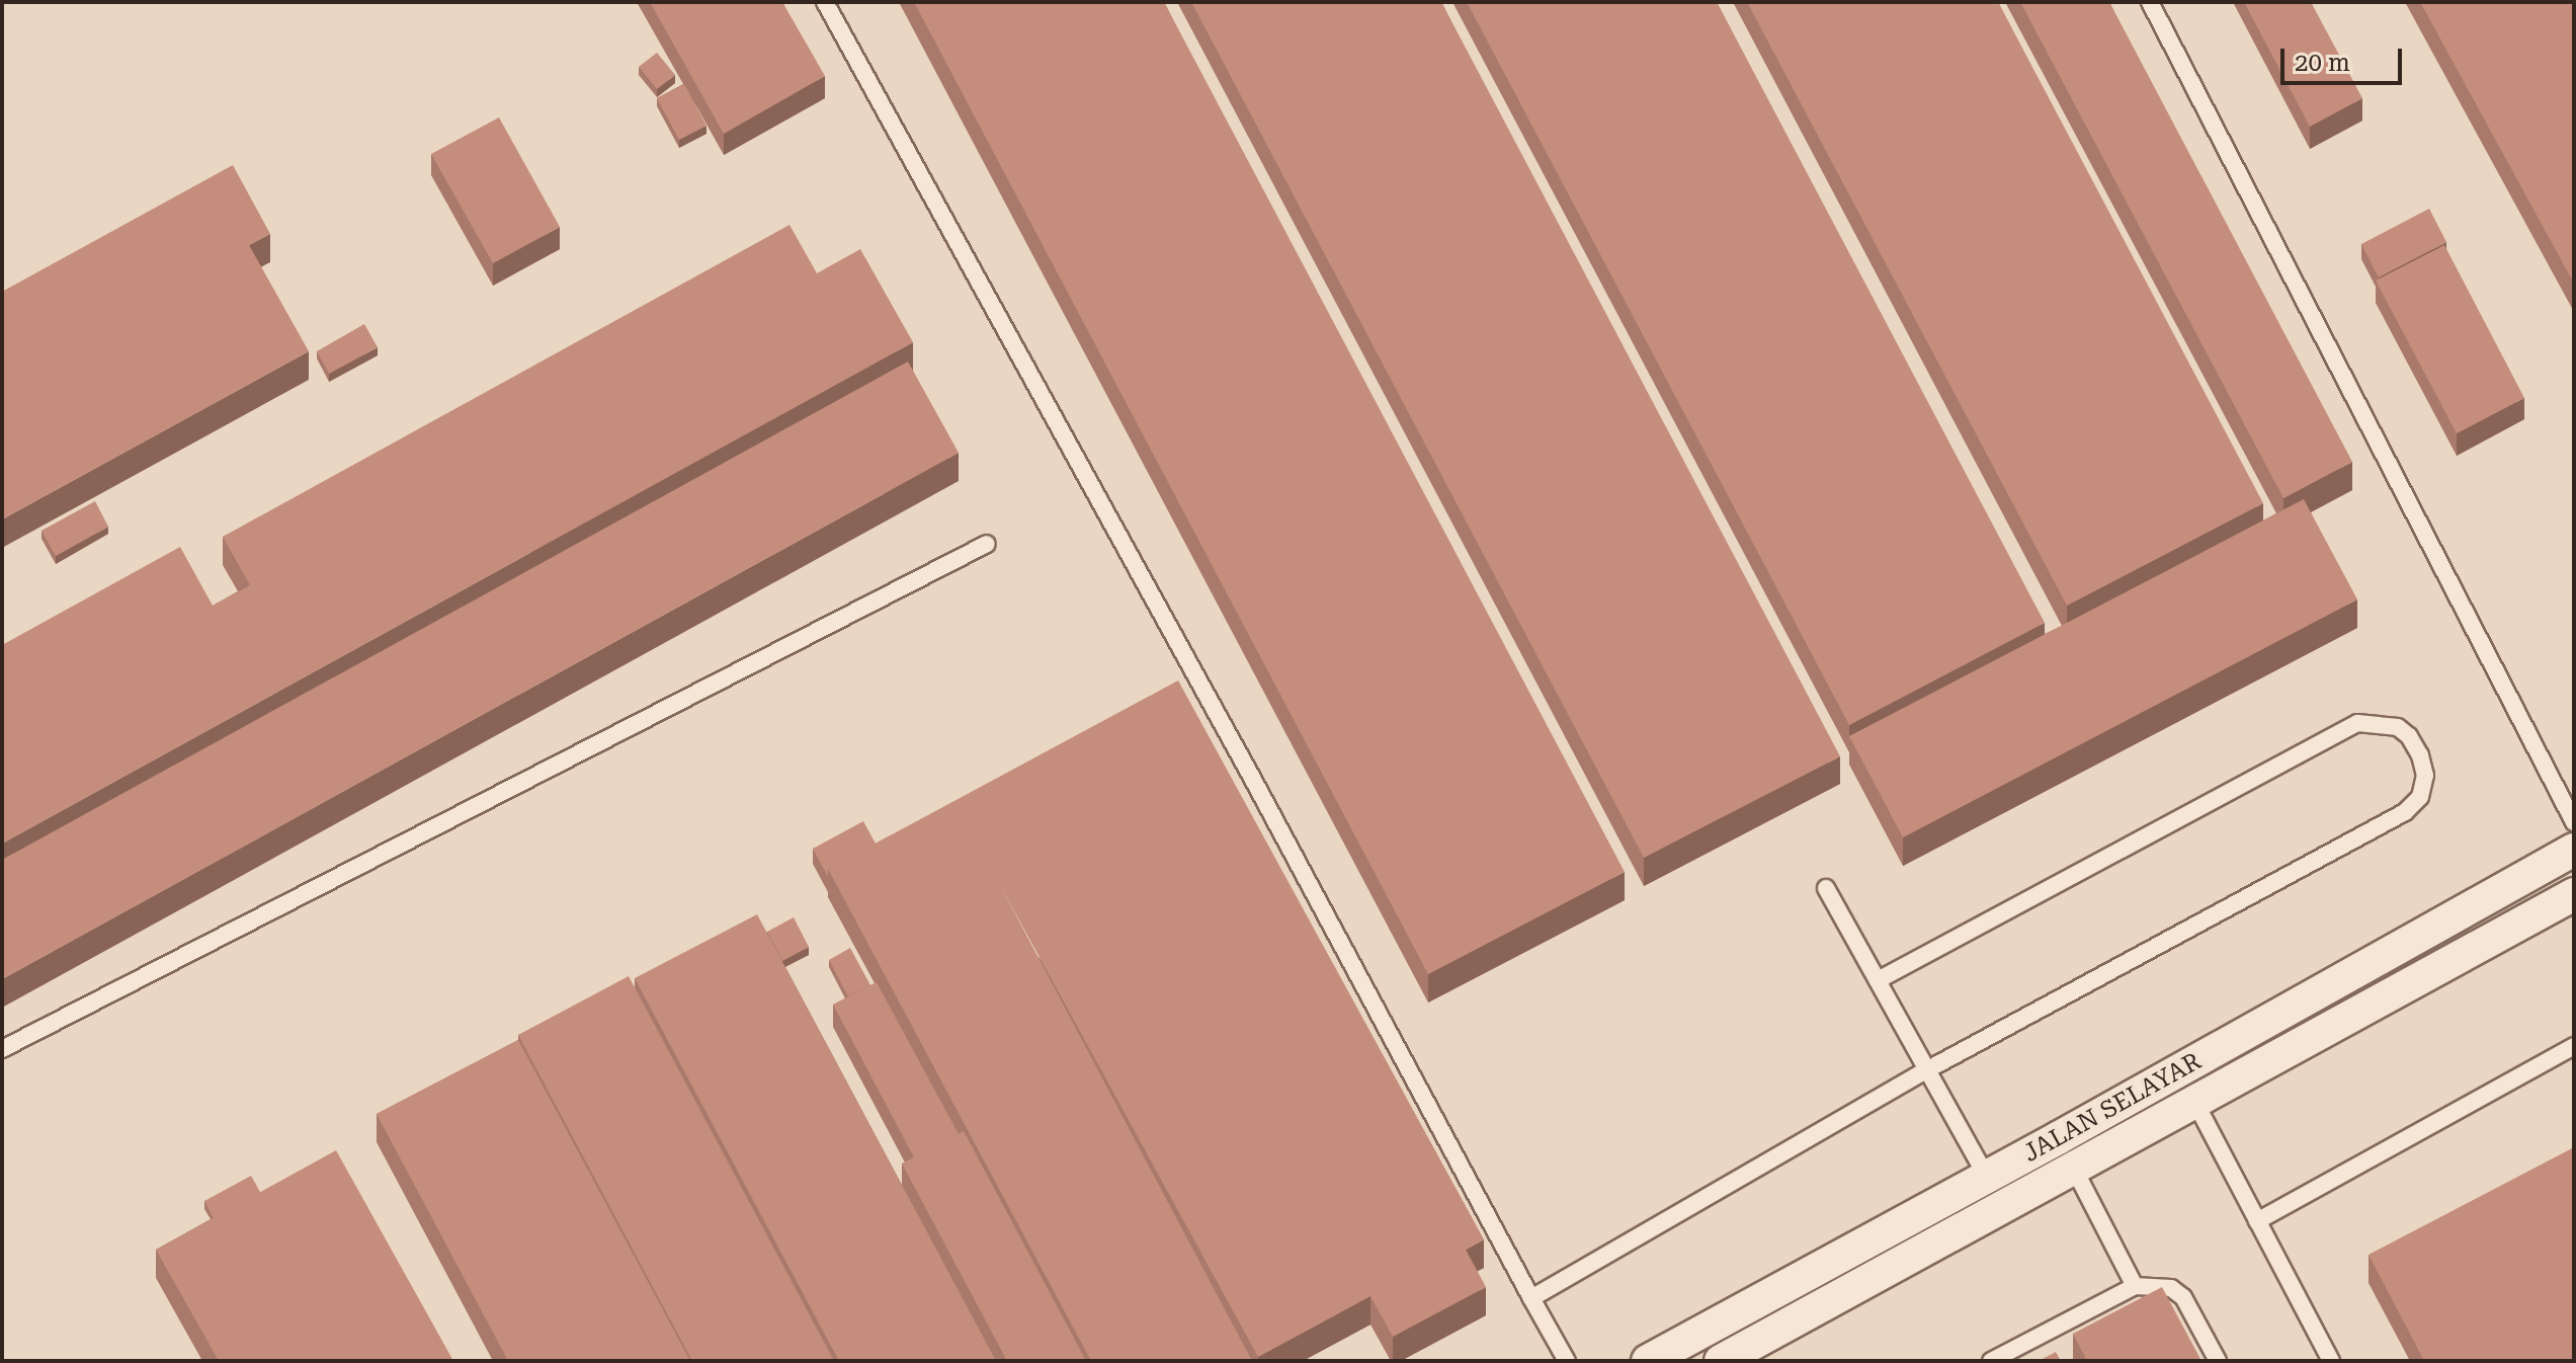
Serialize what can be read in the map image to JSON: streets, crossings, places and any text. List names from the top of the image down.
{
  "streets": {
    "street": ["JALAN SELAYAR"]
  },
  "scale_bar": "20 m"
}
